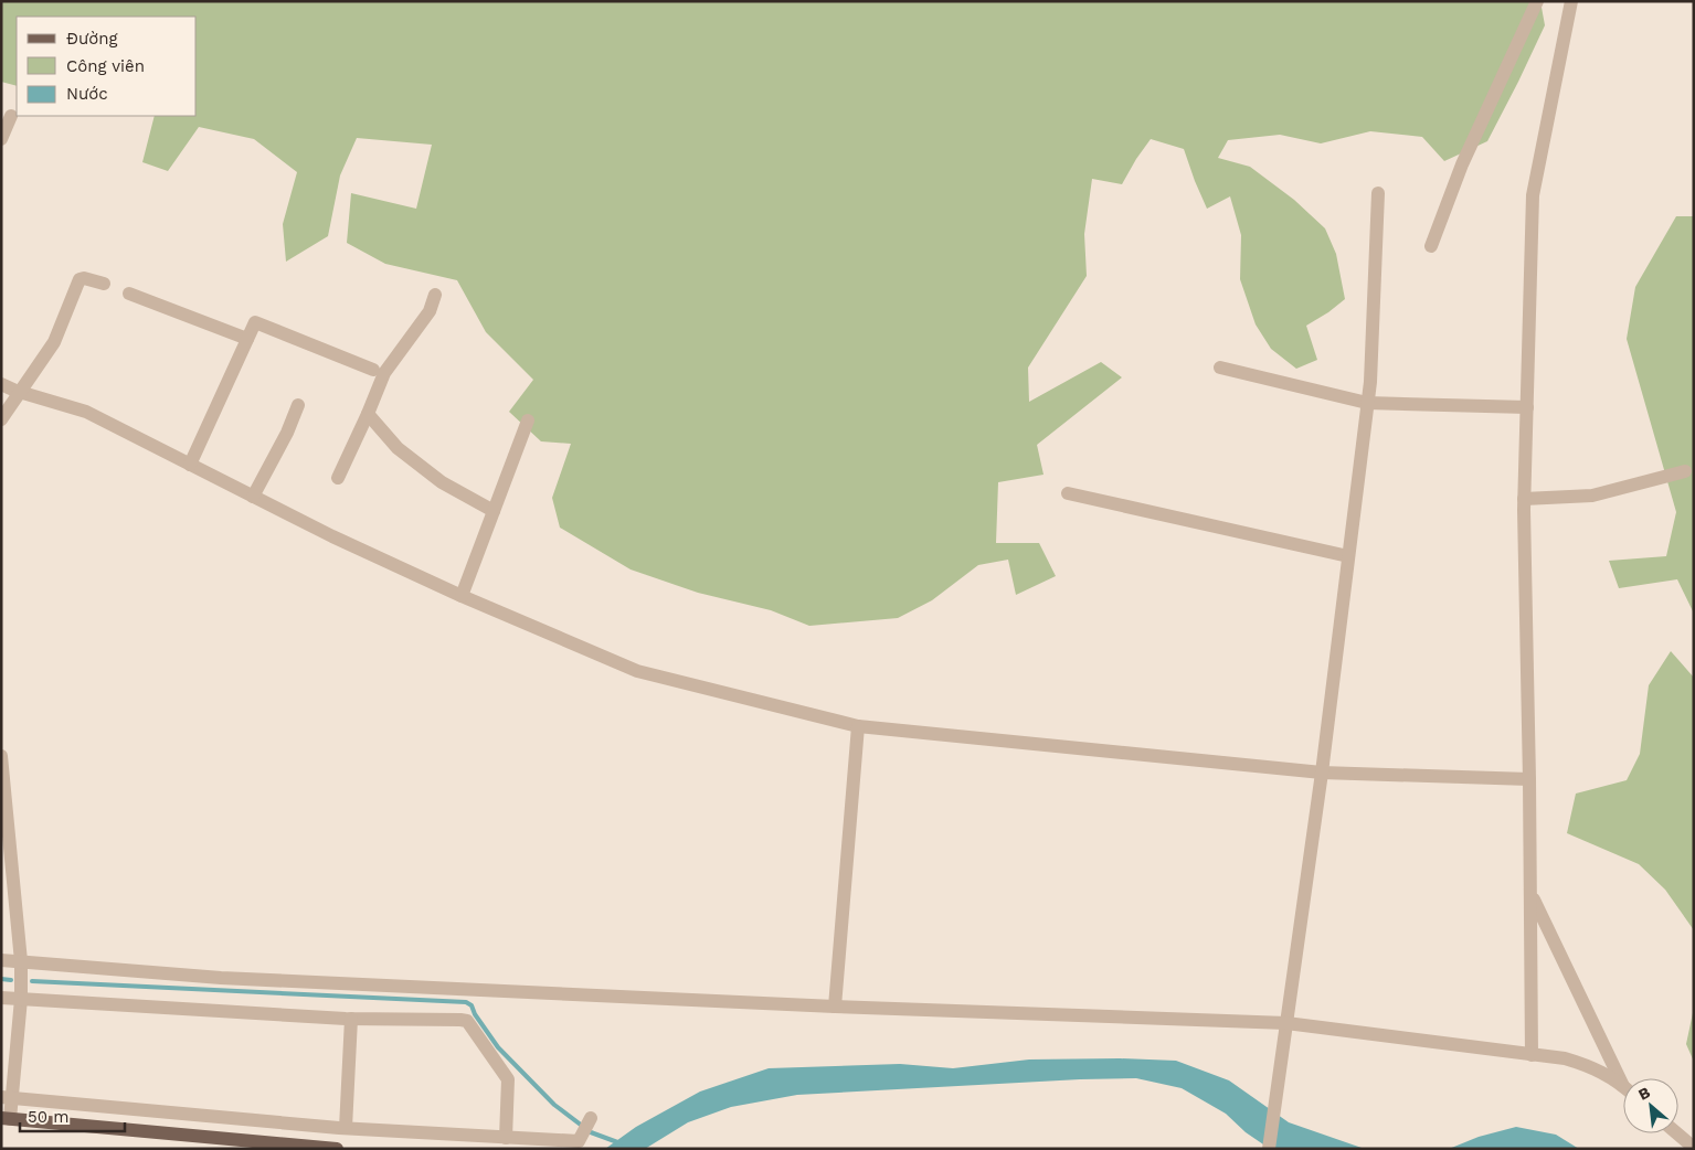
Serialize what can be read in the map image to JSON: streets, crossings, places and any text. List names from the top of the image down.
{
  "legend": ["Đường", "Công viên", "Nước"],
  "scale_bar": "50 m",
  "north": "top left"
}
